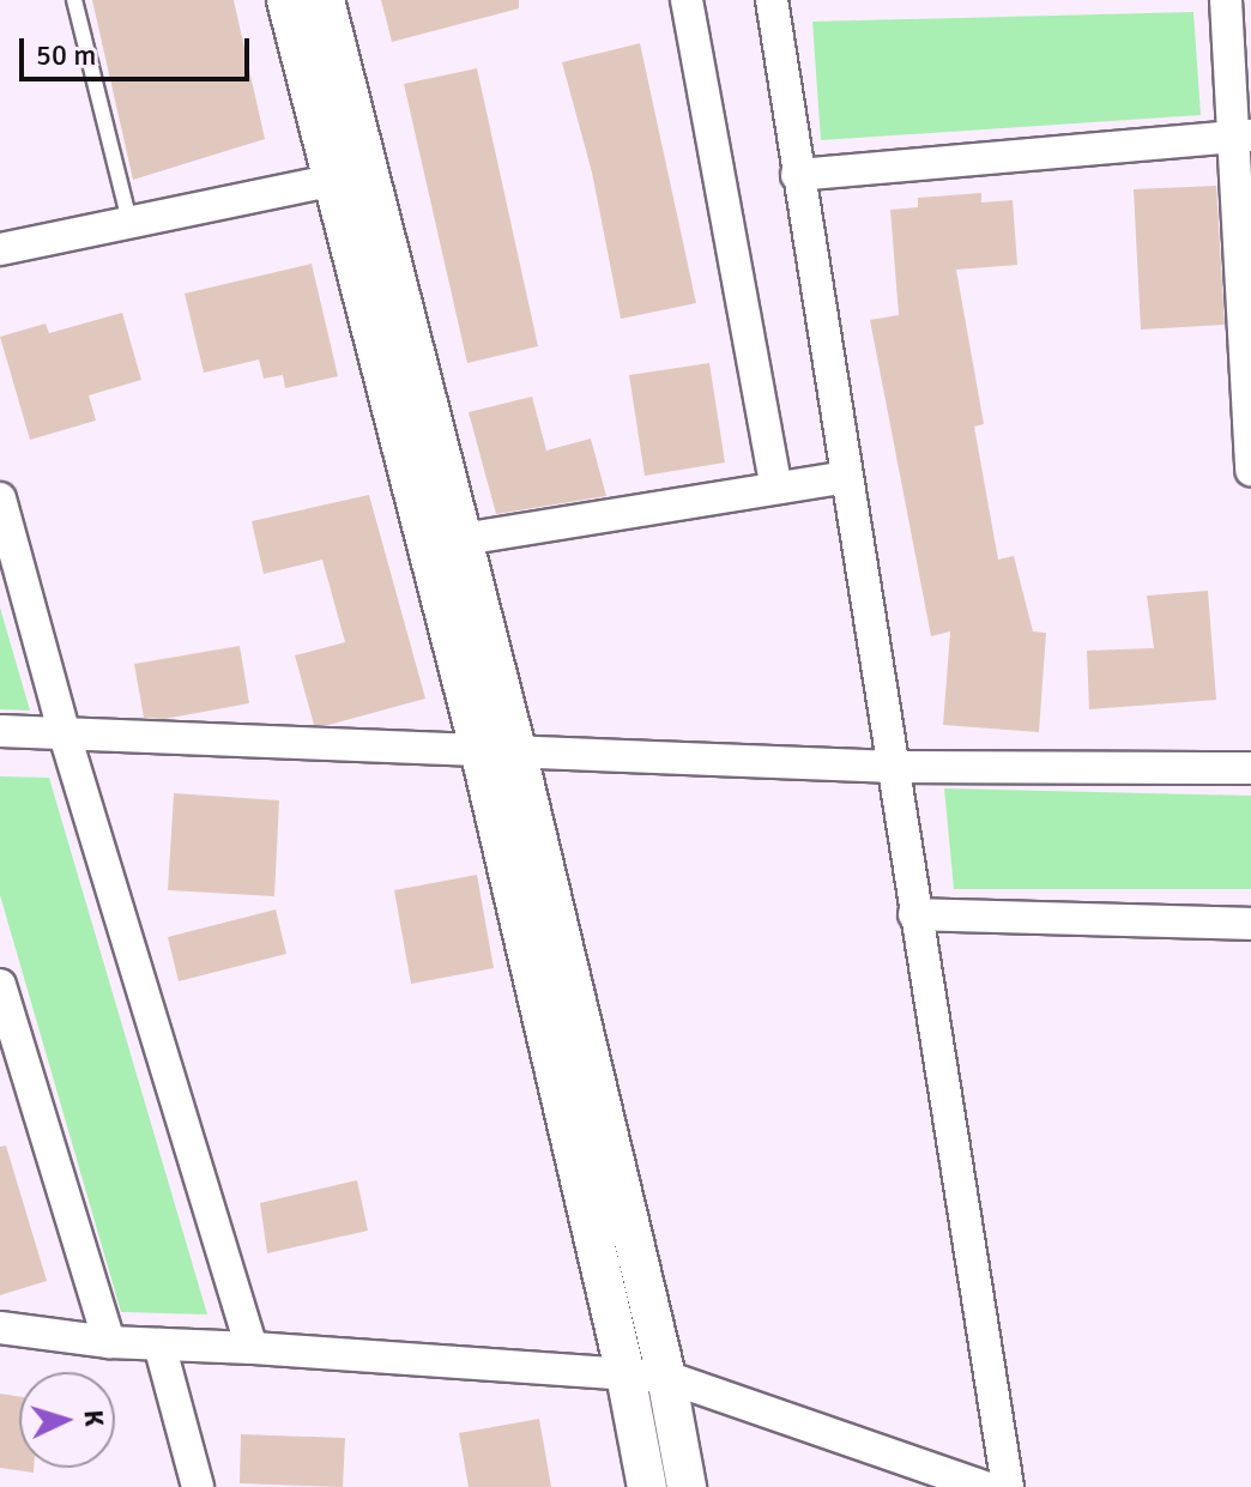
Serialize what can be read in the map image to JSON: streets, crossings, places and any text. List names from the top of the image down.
{
  "scale_bar": "50 m",
  "north": "right"
}
